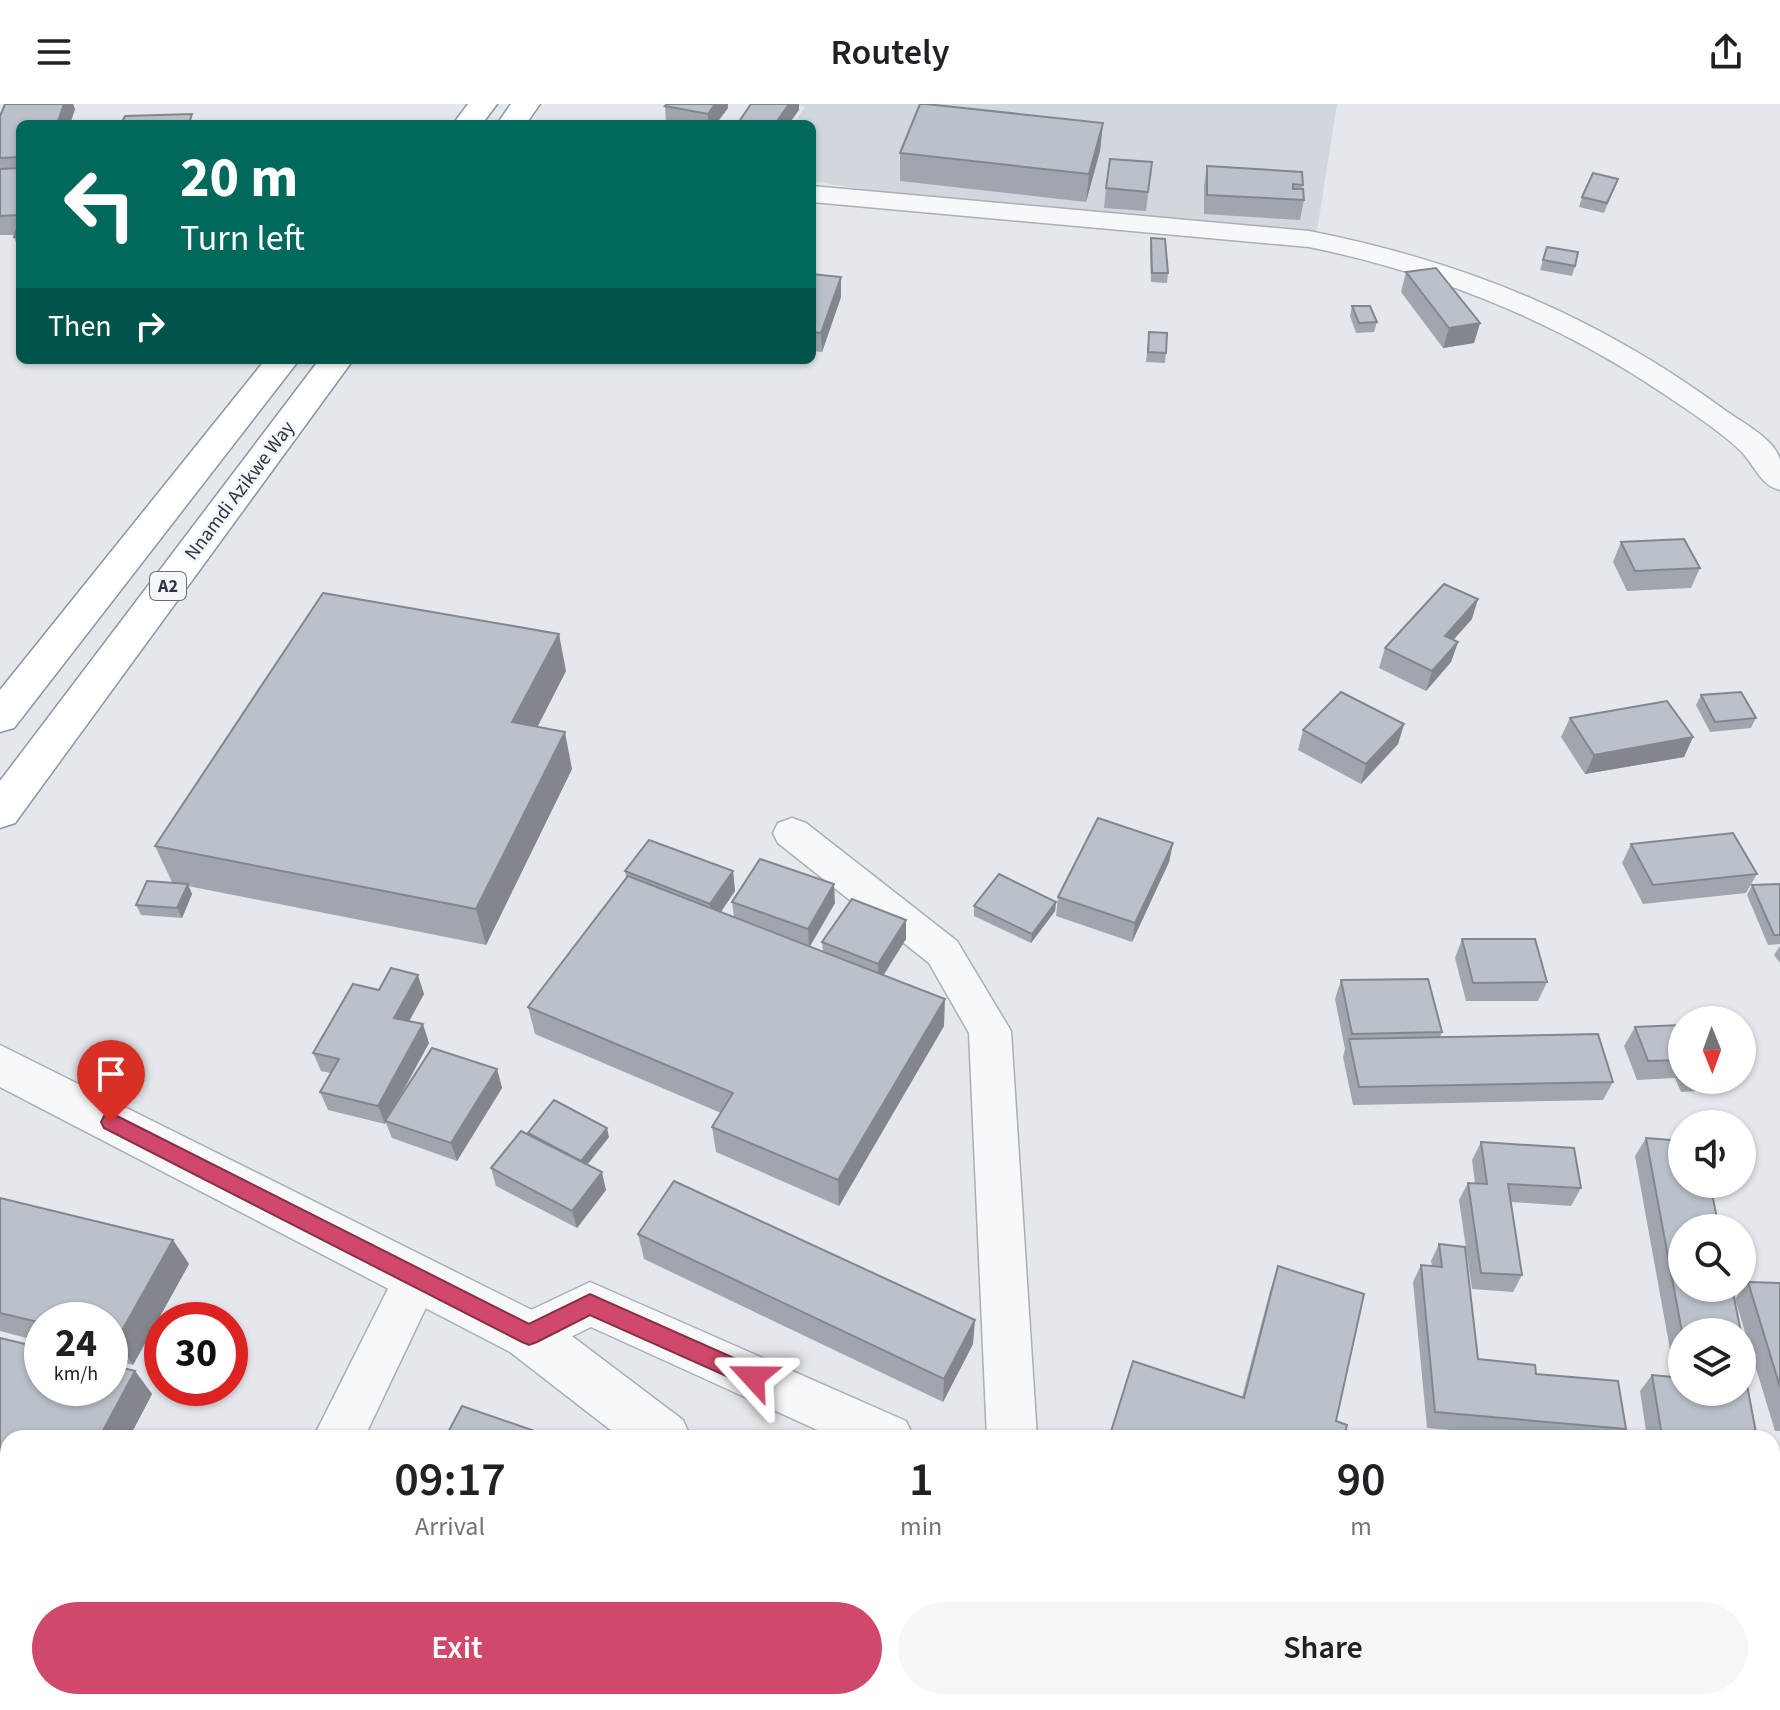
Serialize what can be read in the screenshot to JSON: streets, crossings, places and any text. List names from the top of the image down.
{
  "streets": {
    "highway": ["Nnamdi Azikwe Way", "A2"]
  },
  "north": "bottom",
  "page": {
    "header": "Routely",
    "turn": ["20 m", "Turn left"],
    "then": "Then",
    "speed": "24 km/h",
    "limit": "30",
    "eta": [
      "09:17",
      "Arrival",
      "1",
      "min",
      "90",
      "m"
    ],
    "buttons": ["Exit", "Share"]
  }
}
